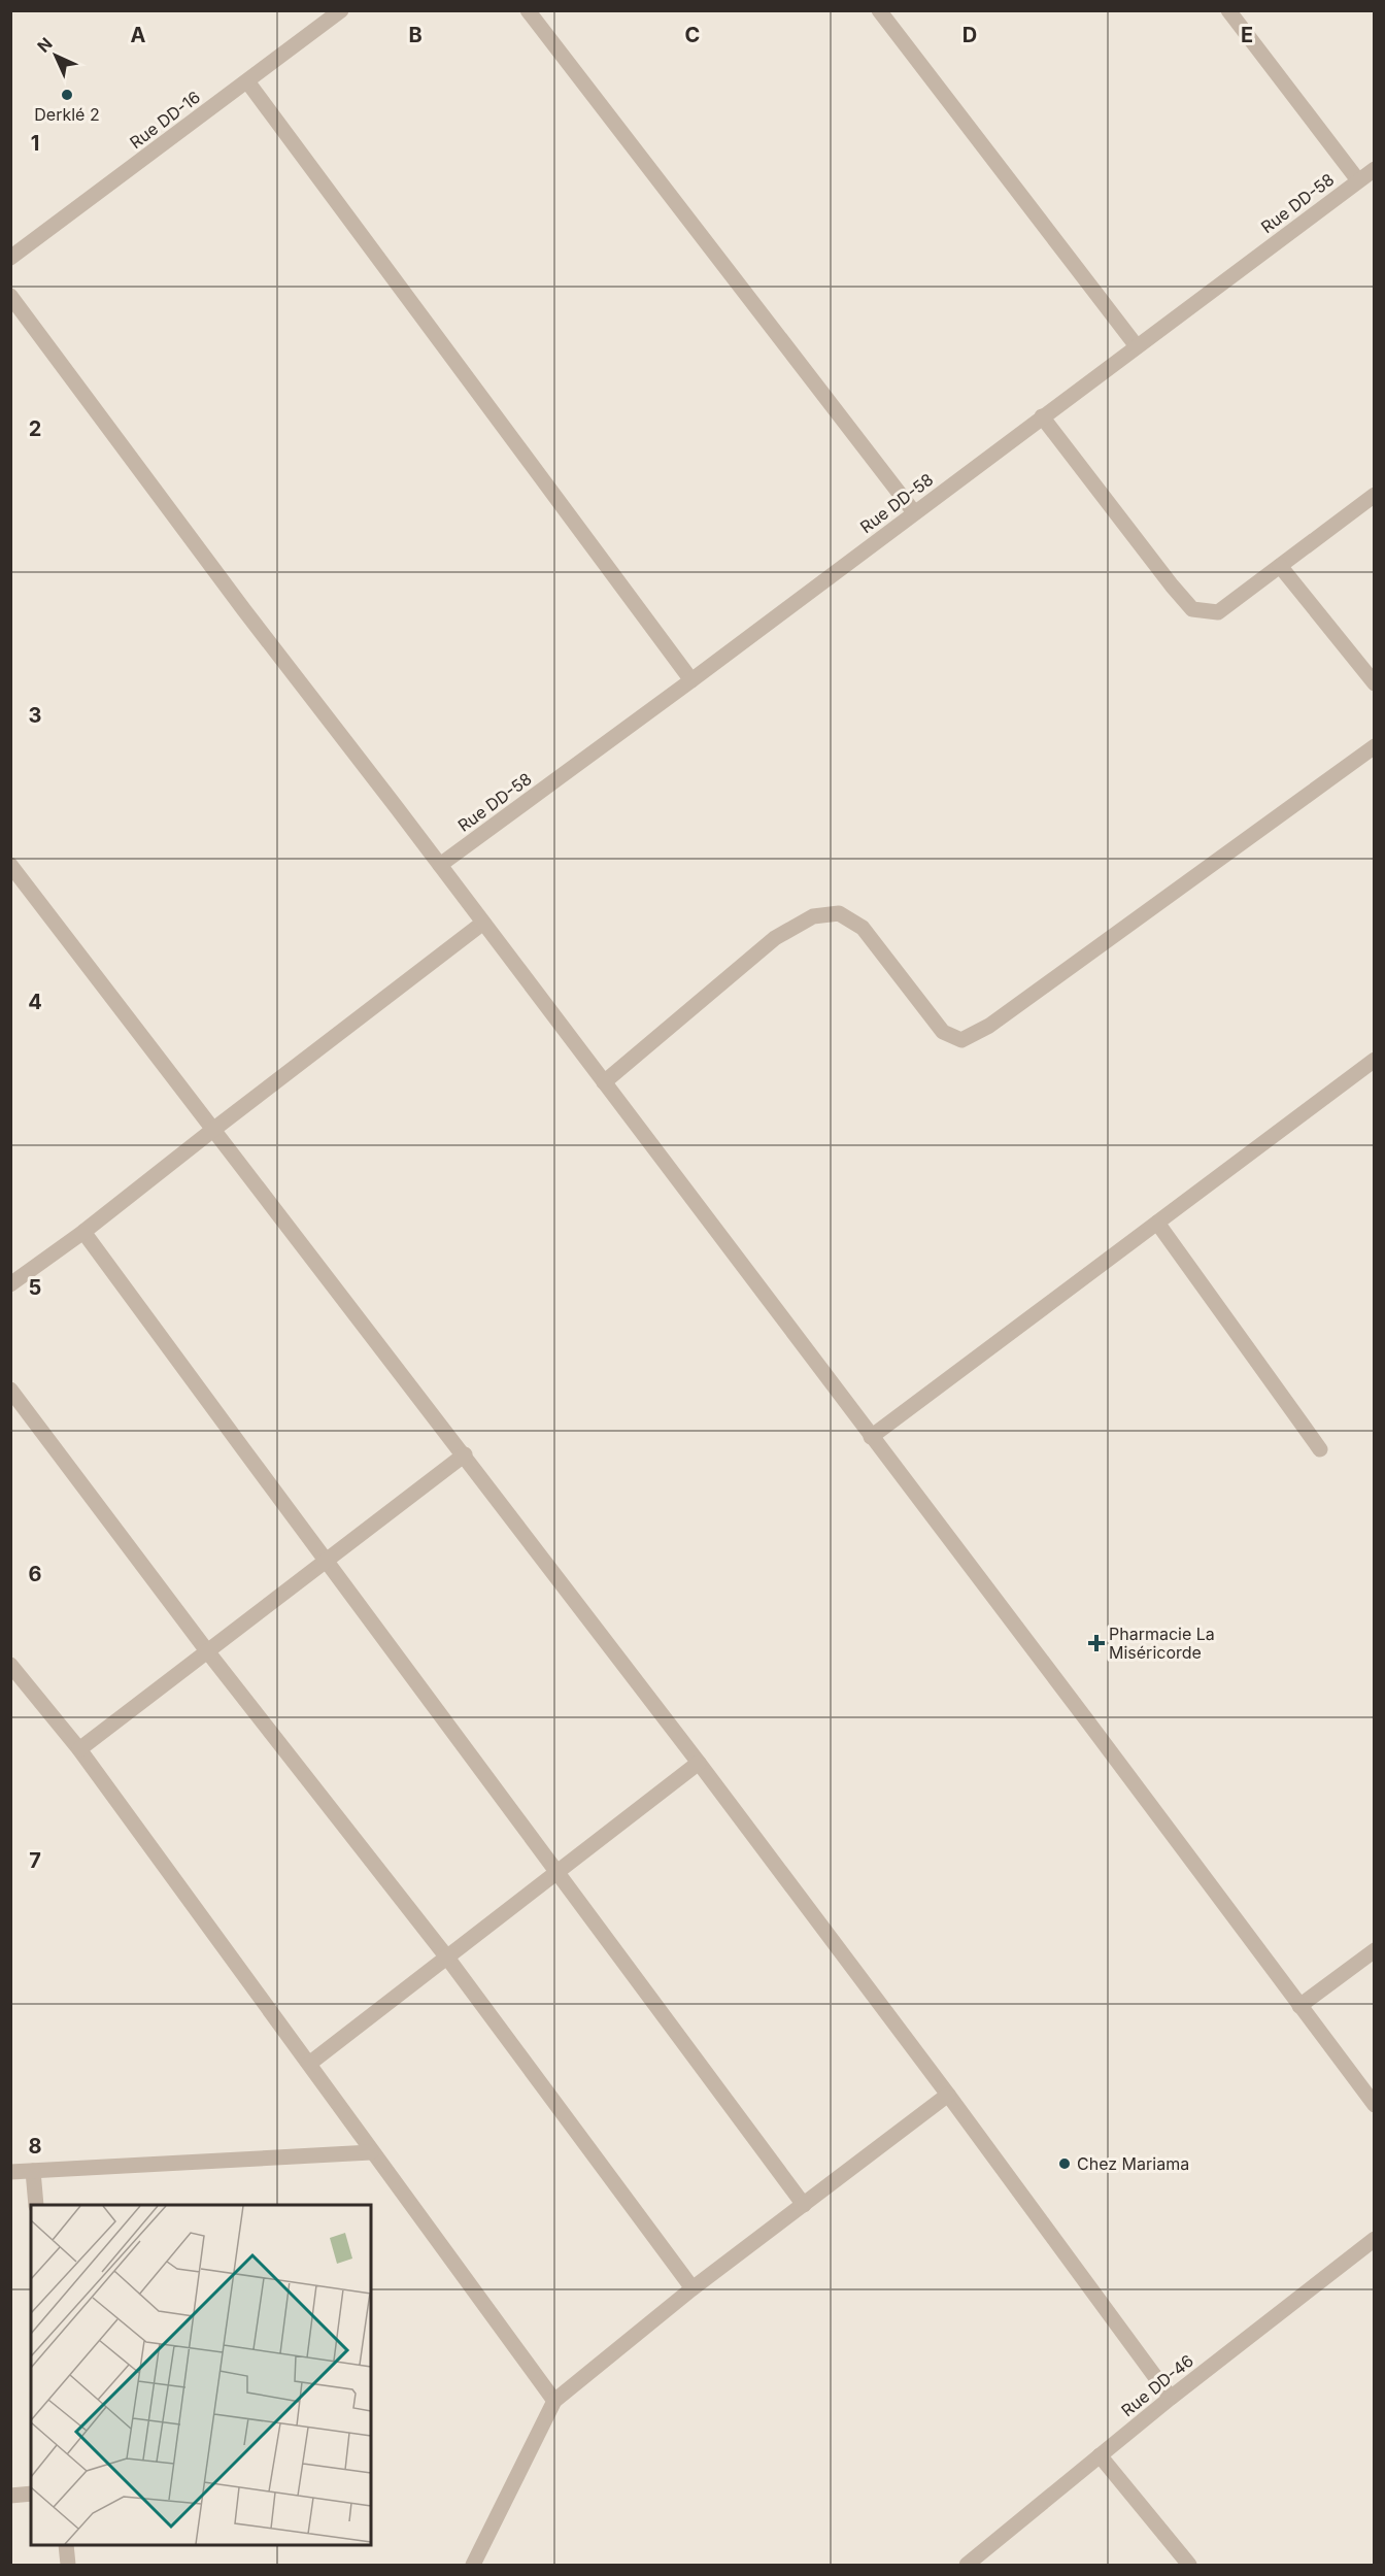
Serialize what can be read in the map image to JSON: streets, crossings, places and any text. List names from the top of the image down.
{
  "streets": {
    "street": ["Rue DD-16", "Rue DD-58", "Rue DD-46"]
  },
  "places": {
    "other": ["Derklé 2", "Chez Mariama"],
    "health": ["Pharmacie La Miséricorde"]
  },
  "north": "top left",
  "grid": {
    "columns": [
      "A",
      "B",
      "C",
      "D",
      "E"
    ],
    "rows": [
      "1",
      "2",
      "3",
      "4",
      "5",
      "6",
      "7",
      "8"
    ]
  }
}
